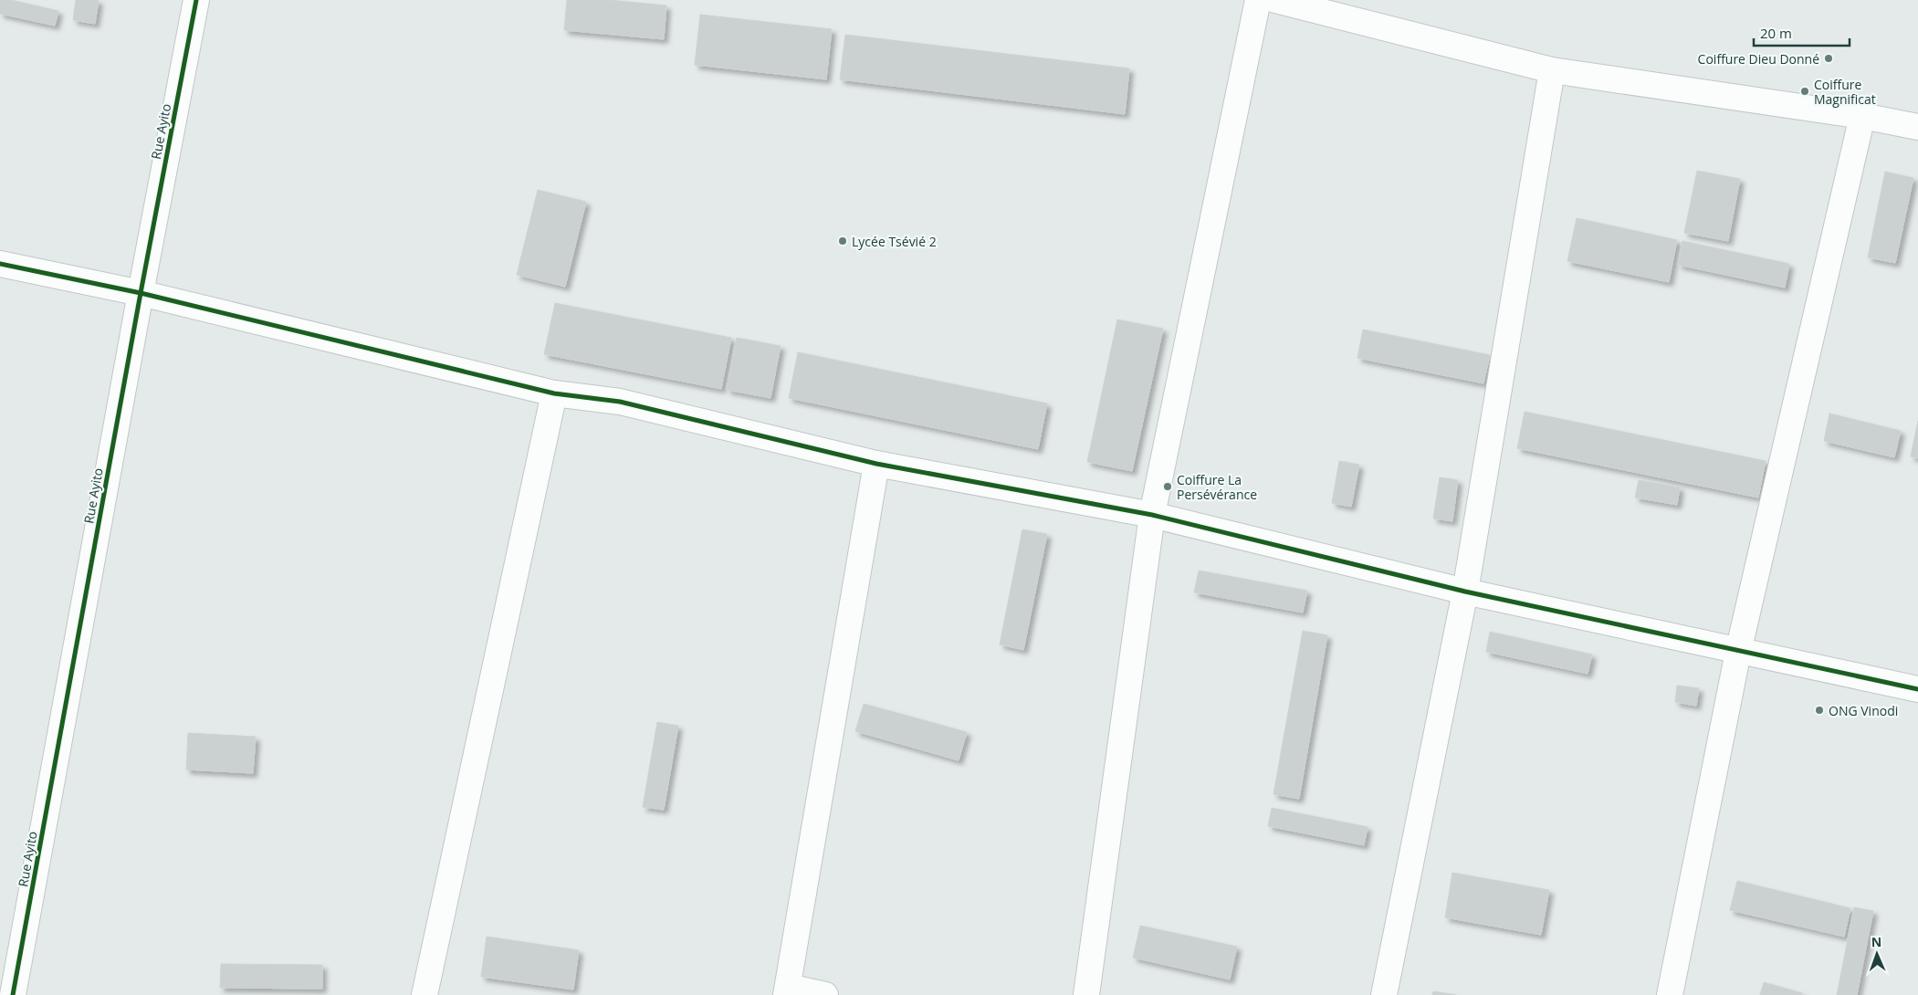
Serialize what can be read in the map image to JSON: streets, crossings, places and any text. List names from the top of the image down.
{
  "streets": {
    "street": ["Rue Ayito"]
  },
  "places": [
    "Coiffure Dieu Donné",
    "Coiffure Magnificat",
    "Lycée Tsévié 2",
    "Coiffure La Persévérance",
    "ONG Vinodi"
  ],
  "scale_bar": "20 m",
  "north": "top"
}
